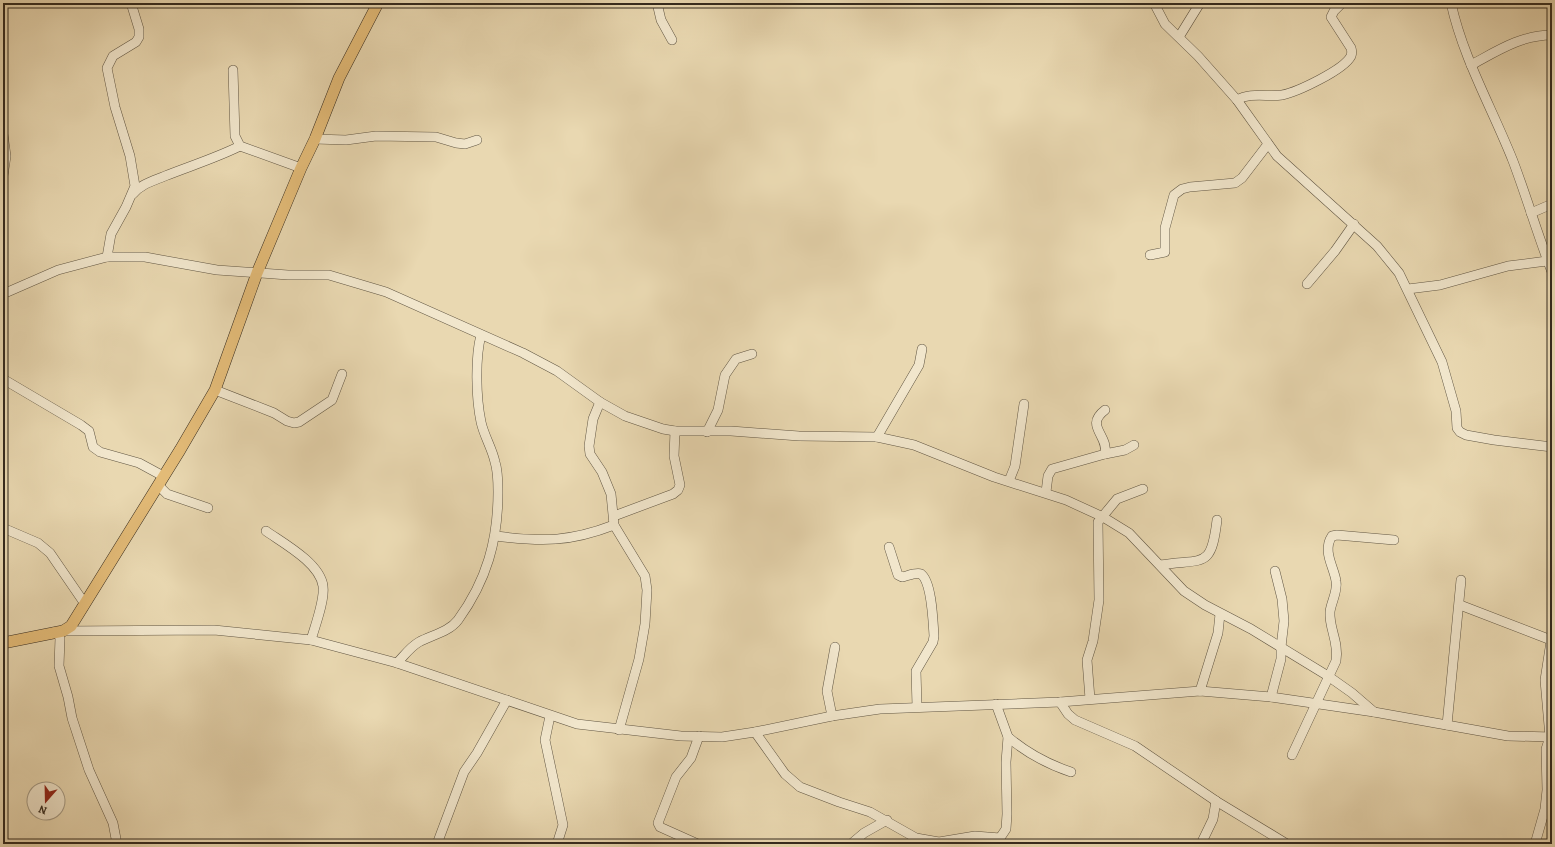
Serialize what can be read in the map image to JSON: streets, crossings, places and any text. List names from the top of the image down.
{
  "north": "bottom"
}
